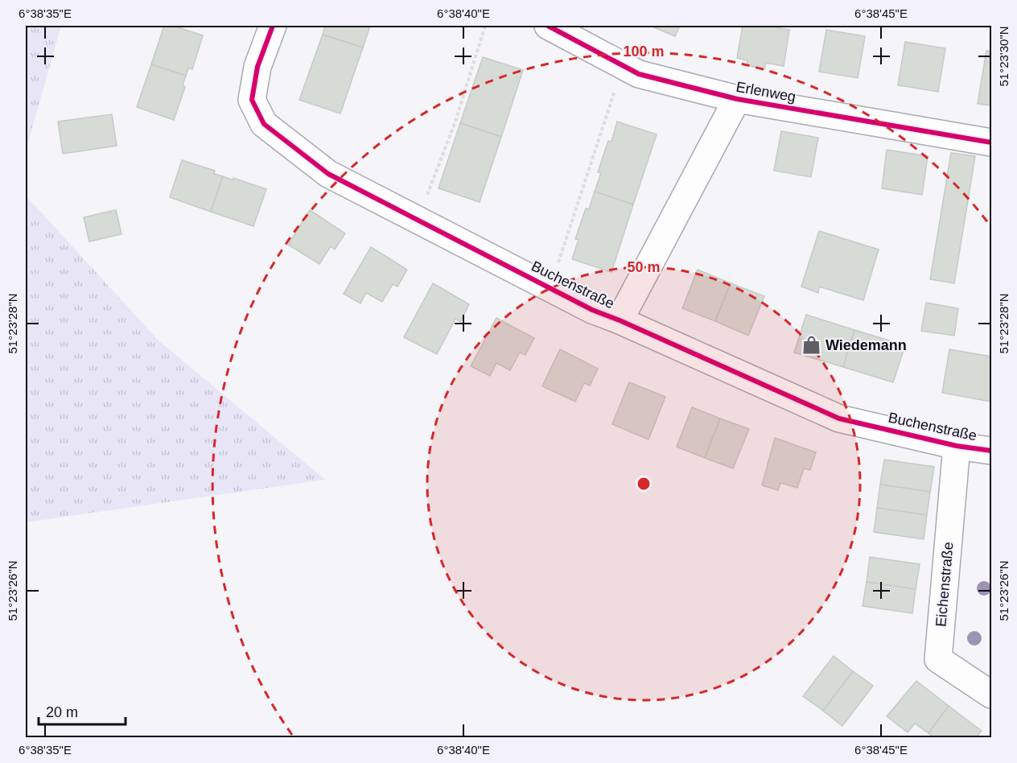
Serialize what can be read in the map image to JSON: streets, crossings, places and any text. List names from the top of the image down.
{
  "streets": {
    "street": ["Erlenweg", "Buchenstraße", "Eichenstraße"]
  },
  "crossings": [
    ["Erlenweg", "Buchenstraße"],
    ["Buchenstraße", "Eichenstraße"]
  ],
  "places": {
    "shop": ["Wiedemann"]
  },
  "scale_bar": "20 m",
  "coordinates": [
    "6°38'35\"E",
    "6°38'40\"E",
    "6°38'45\"E",
    "51°23'30\"N",
    "51°23'28\"N",
    "51°23'26\"N"
  ],
  "rings": ["100 m", "50 m"]
}
